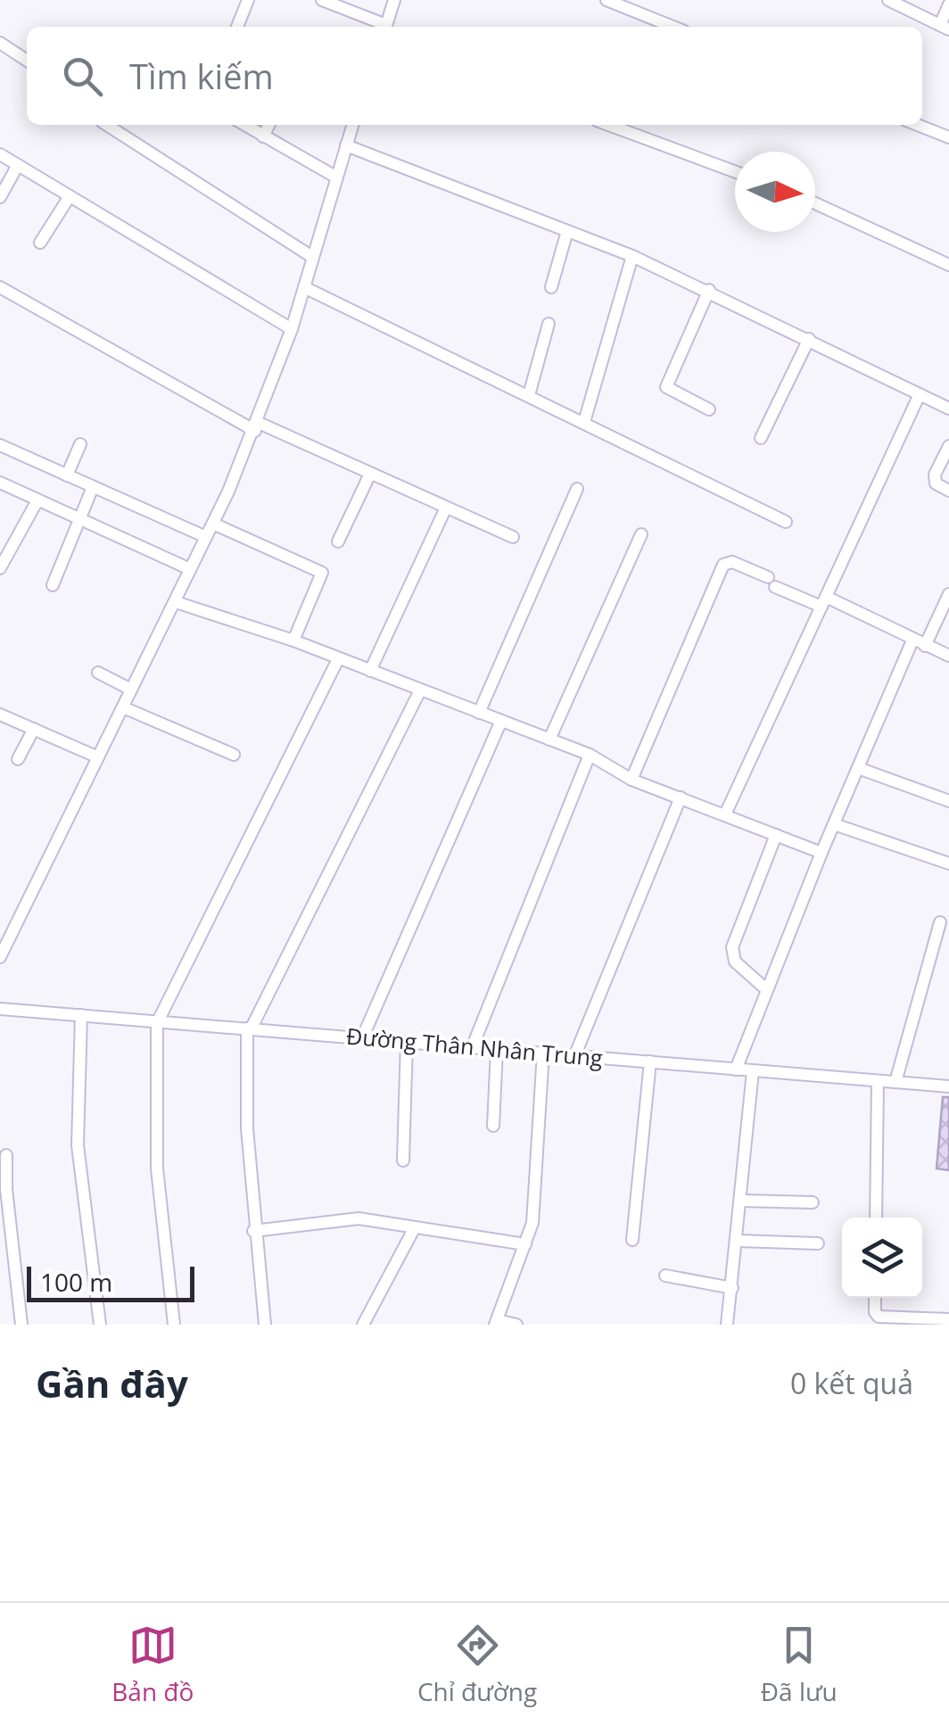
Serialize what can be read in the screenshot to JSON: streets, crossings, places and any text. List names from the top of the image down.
{
  "streets": {
    "street": ["Đường Thân Nhân Trung"]
  },
  "scale_bar": "100 m",
  "north": "right",
  "page": {
    "search": "Tìm kiếm",
    "scale": "100 m",
    "heading": ["Gần đây", "0 kết quả"],
    "nav": ["Bản đồ", "Chỉ đường", "Đã lưu"]
  }
}
